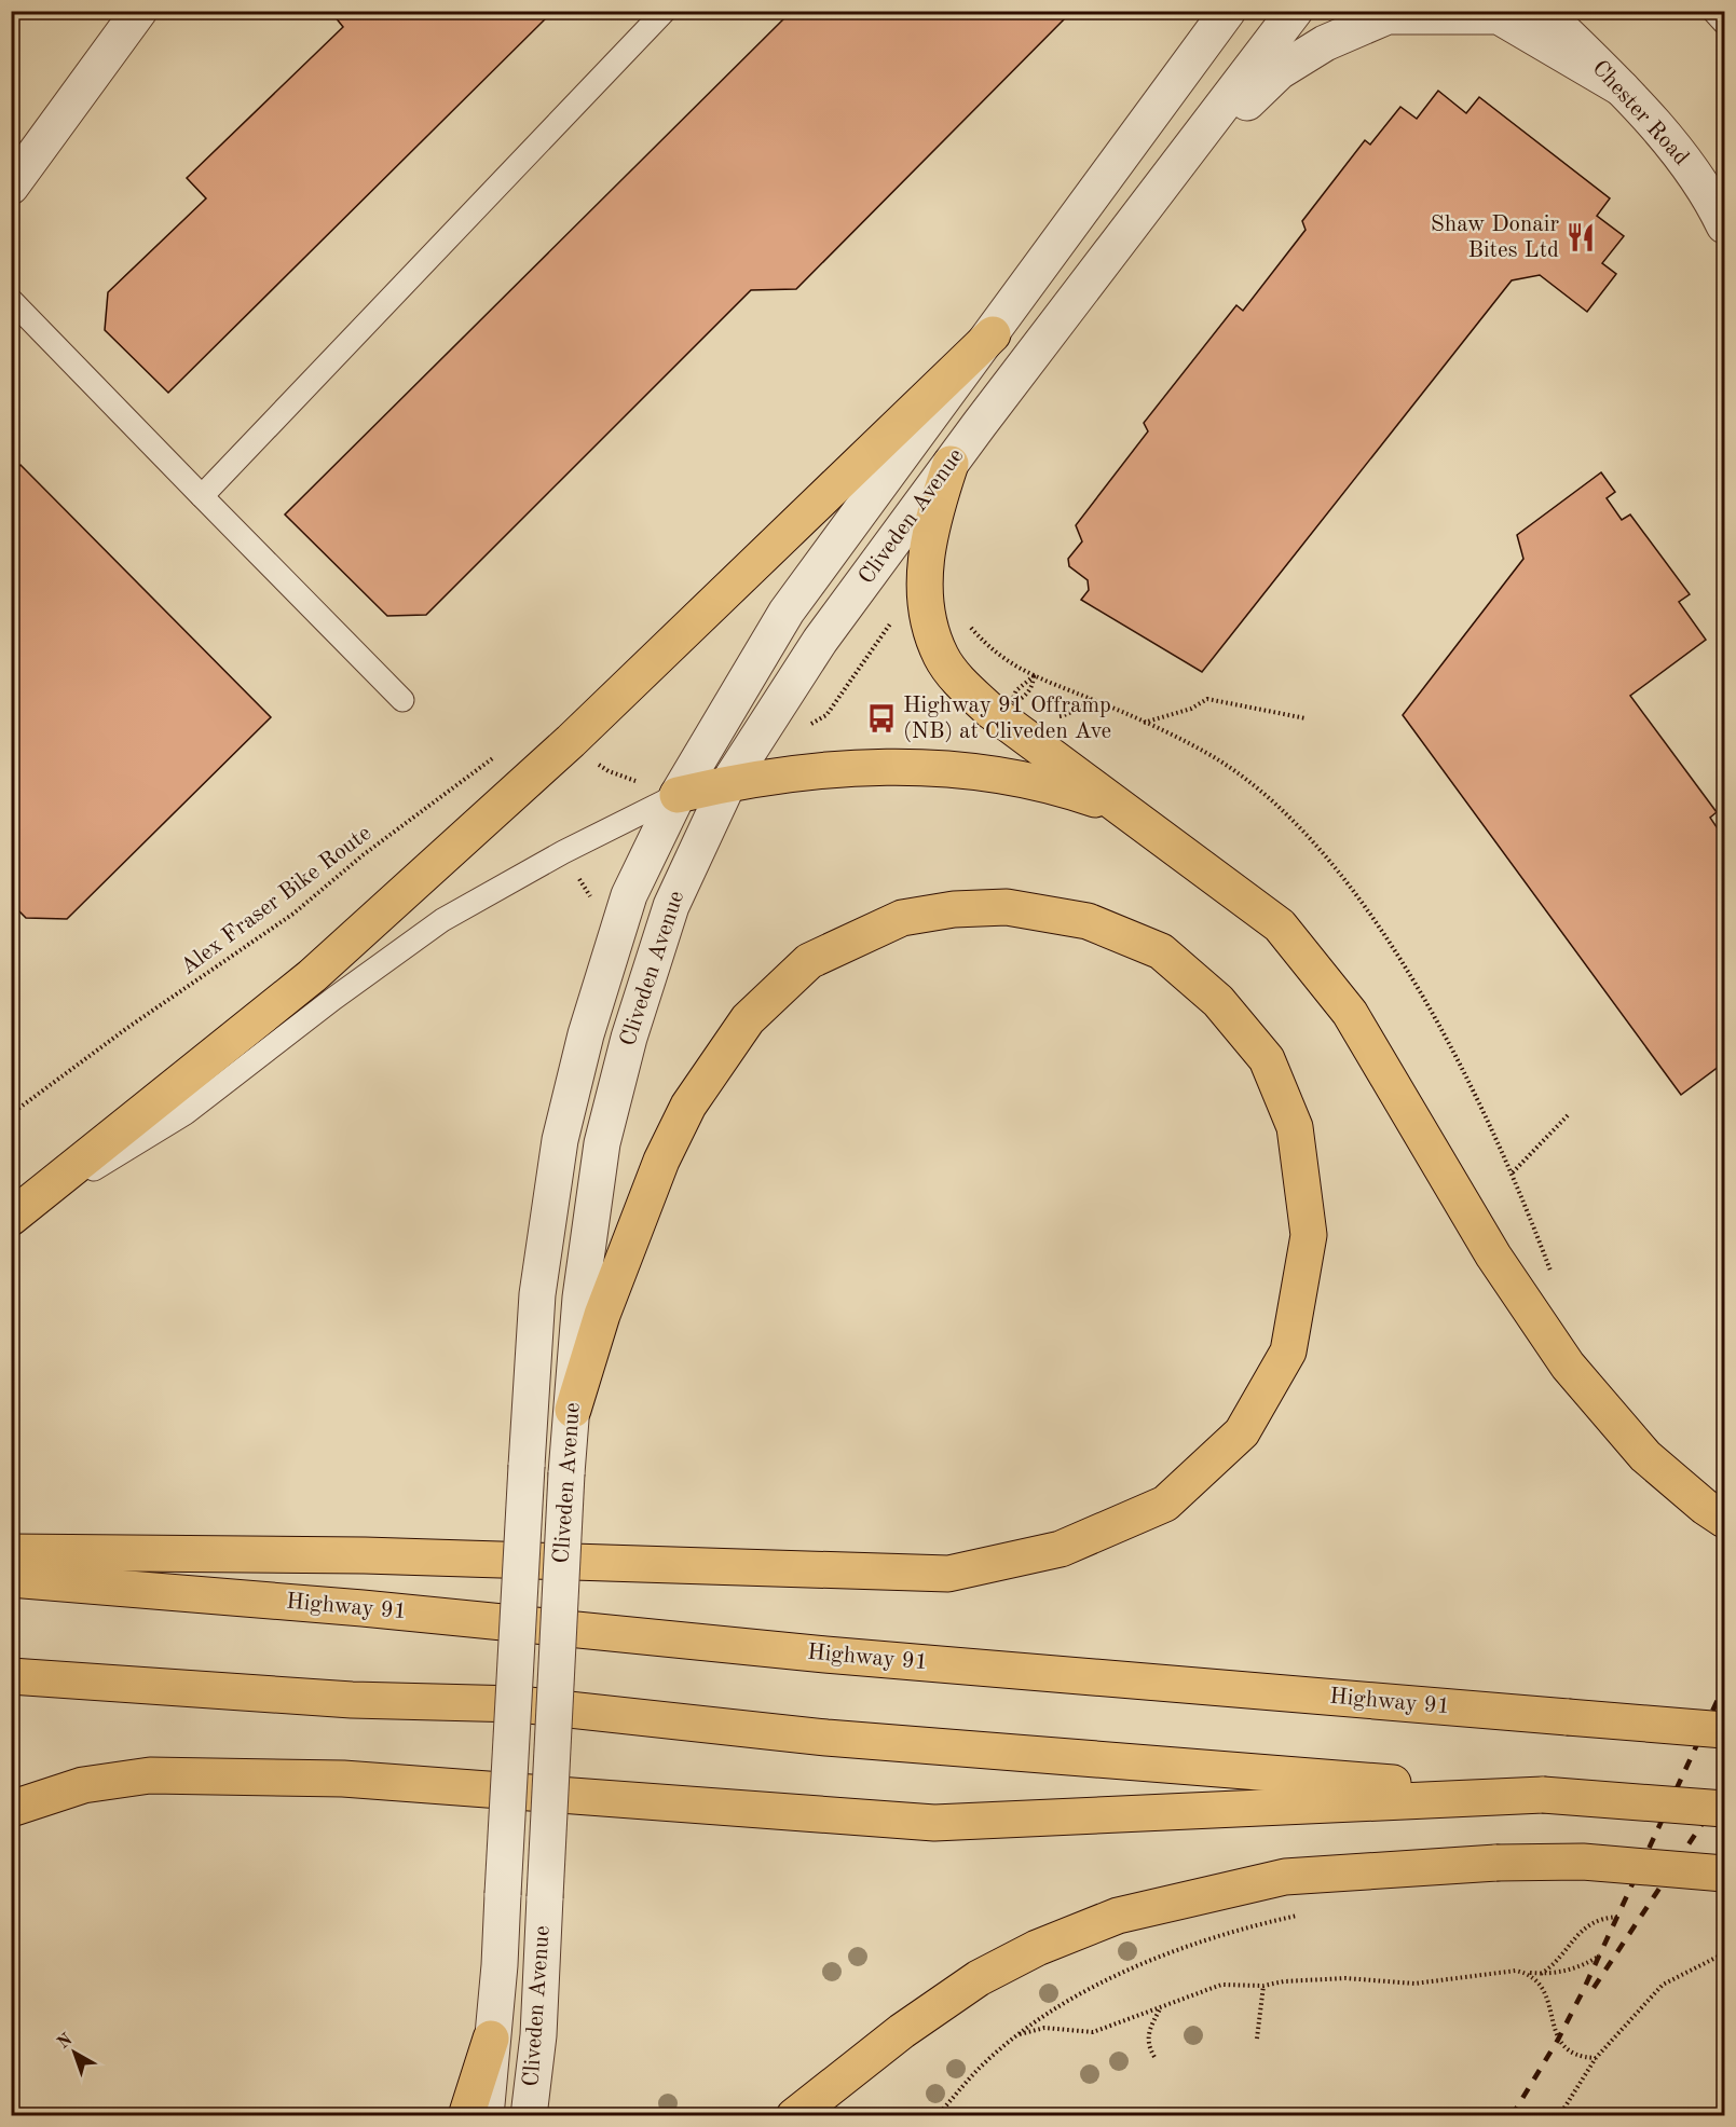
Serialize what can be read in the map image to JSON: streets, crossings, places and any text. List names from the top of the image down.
{
  "streets": {
    "highway": ["Highway 91"],
    "street": ["Chester Road", "Cliveden Avenue"],
    "path": ["Alex Fraser Bike Route"]
  },
  "places": {
    "restaurant": ["Shaw Donair Bites Ltd"],
    "bus stop": ["Highway 91 Offramp (NB) at Cliveden Ave"]
  },
  "north": "top left"
}
